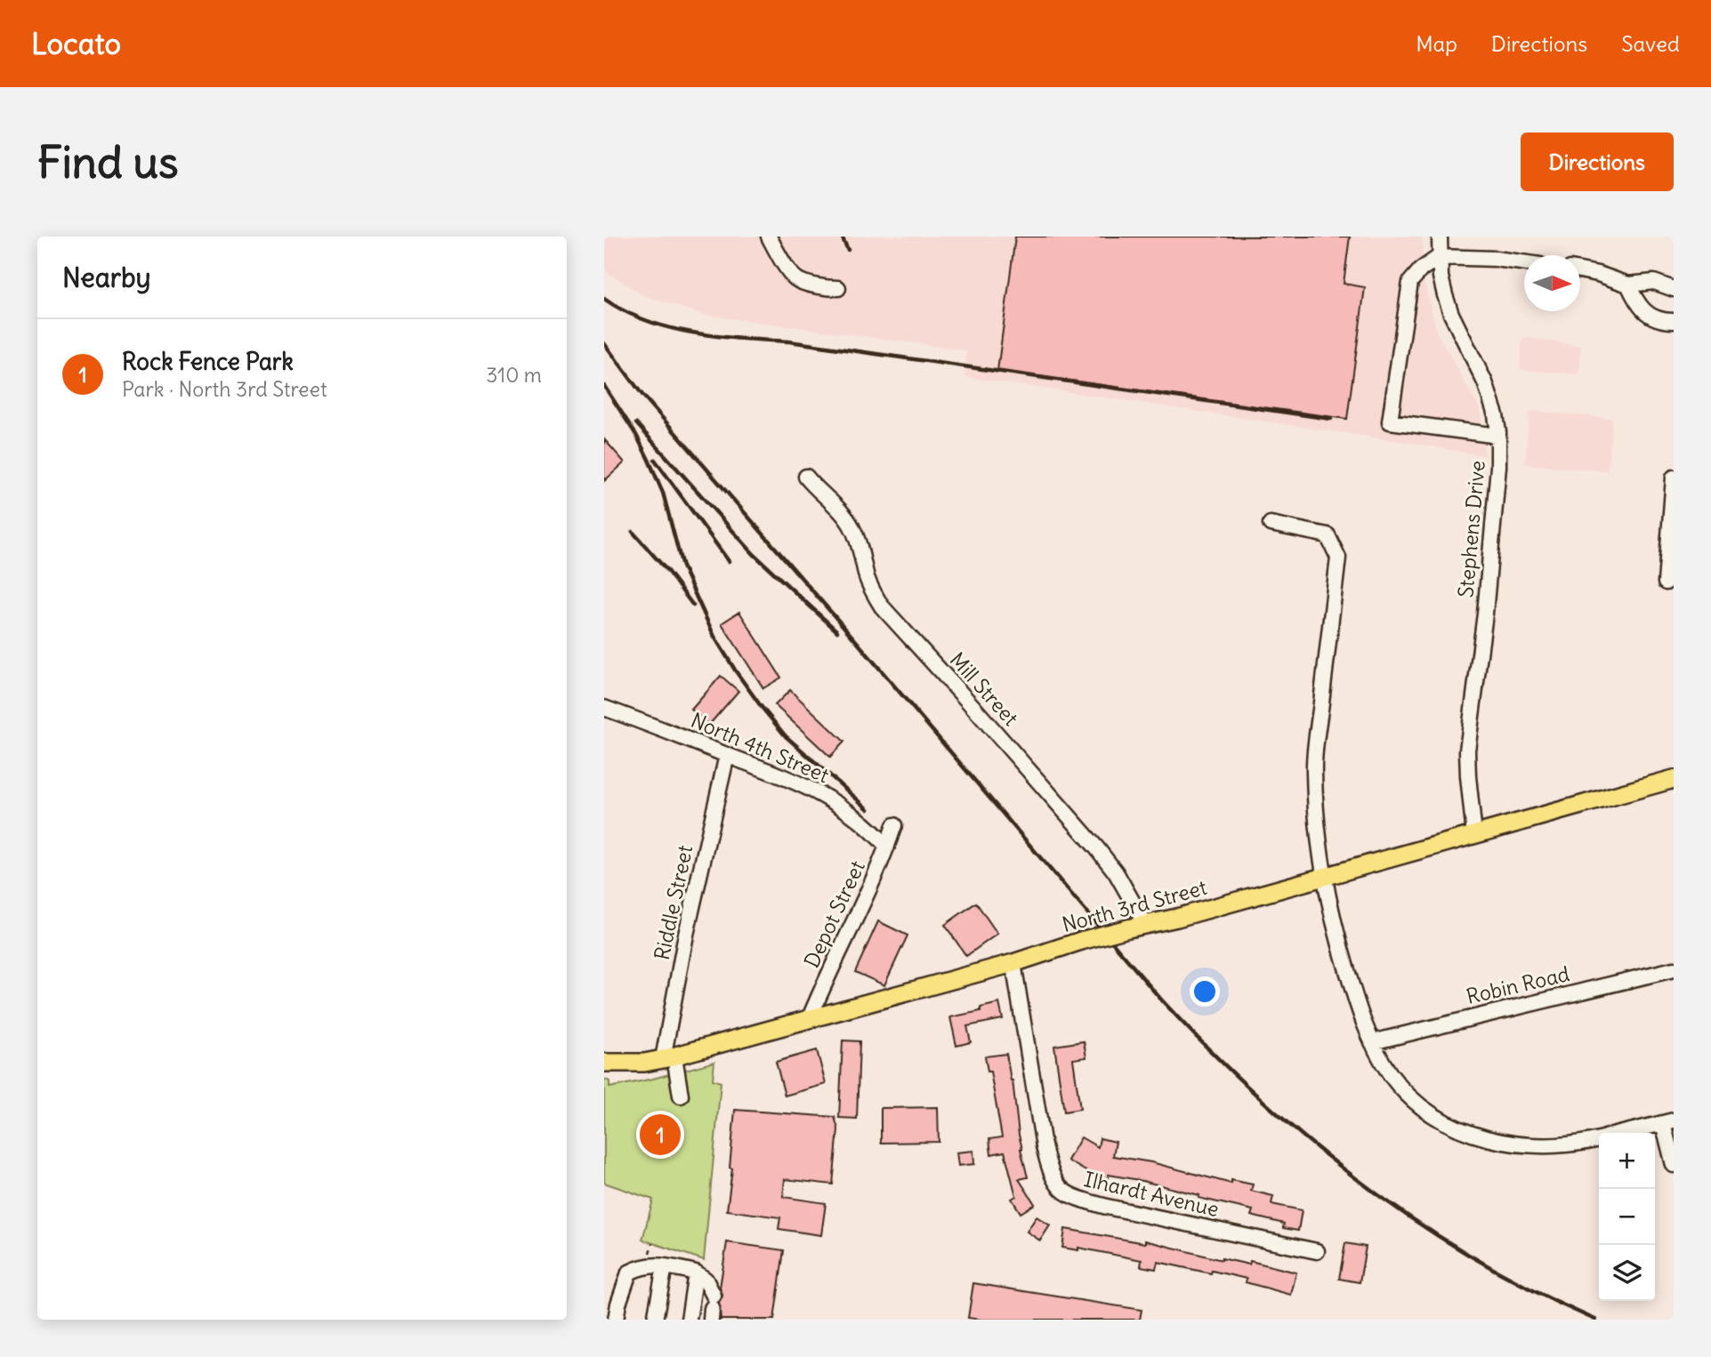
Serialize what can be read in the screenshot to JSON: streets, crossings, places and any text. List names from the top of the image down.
{
  "streets": {
    "main road": ["North 3rd Street"],
    "street": [
      "Stephens Drive",
      "Mill Street",
      "North 4th Street",
      "Riddle Street",
      "Depot Street",
      "Robin Road",
      "Ilhardt Avenue"
    ]
  },
  "crossings": [
    ["Stephens Drive", "North 3rd Street"],
    ["Mill Street", "North 3rd Street"],
    ["North 4th Street", "Riddle Street"],
    ["North 4th Street", "Depot Street"],
    ["Riddle Street", "North 3rd Street"],
    ["North 3rd Street", "Depot Street"],
    ["North 3rd Street", "Ilhardt Avenue"]
  ],
  "north": "right",
  "page": {
    "header": "Locato",
    "nav": ["Map", "Directions", "Saved"],
    "buttons": "Directions",
    "title": "Find us",
    "heading": "Nearby",
    "list": [
      {
        "mark": "1",
        "name": "Rock Fence Park",
        "note": "Park · North 3rd Street",
        "value": "310 m"
      }
    ],
    "pins": "1",
    "map_buttons": ["+", "−"]
  }
}
